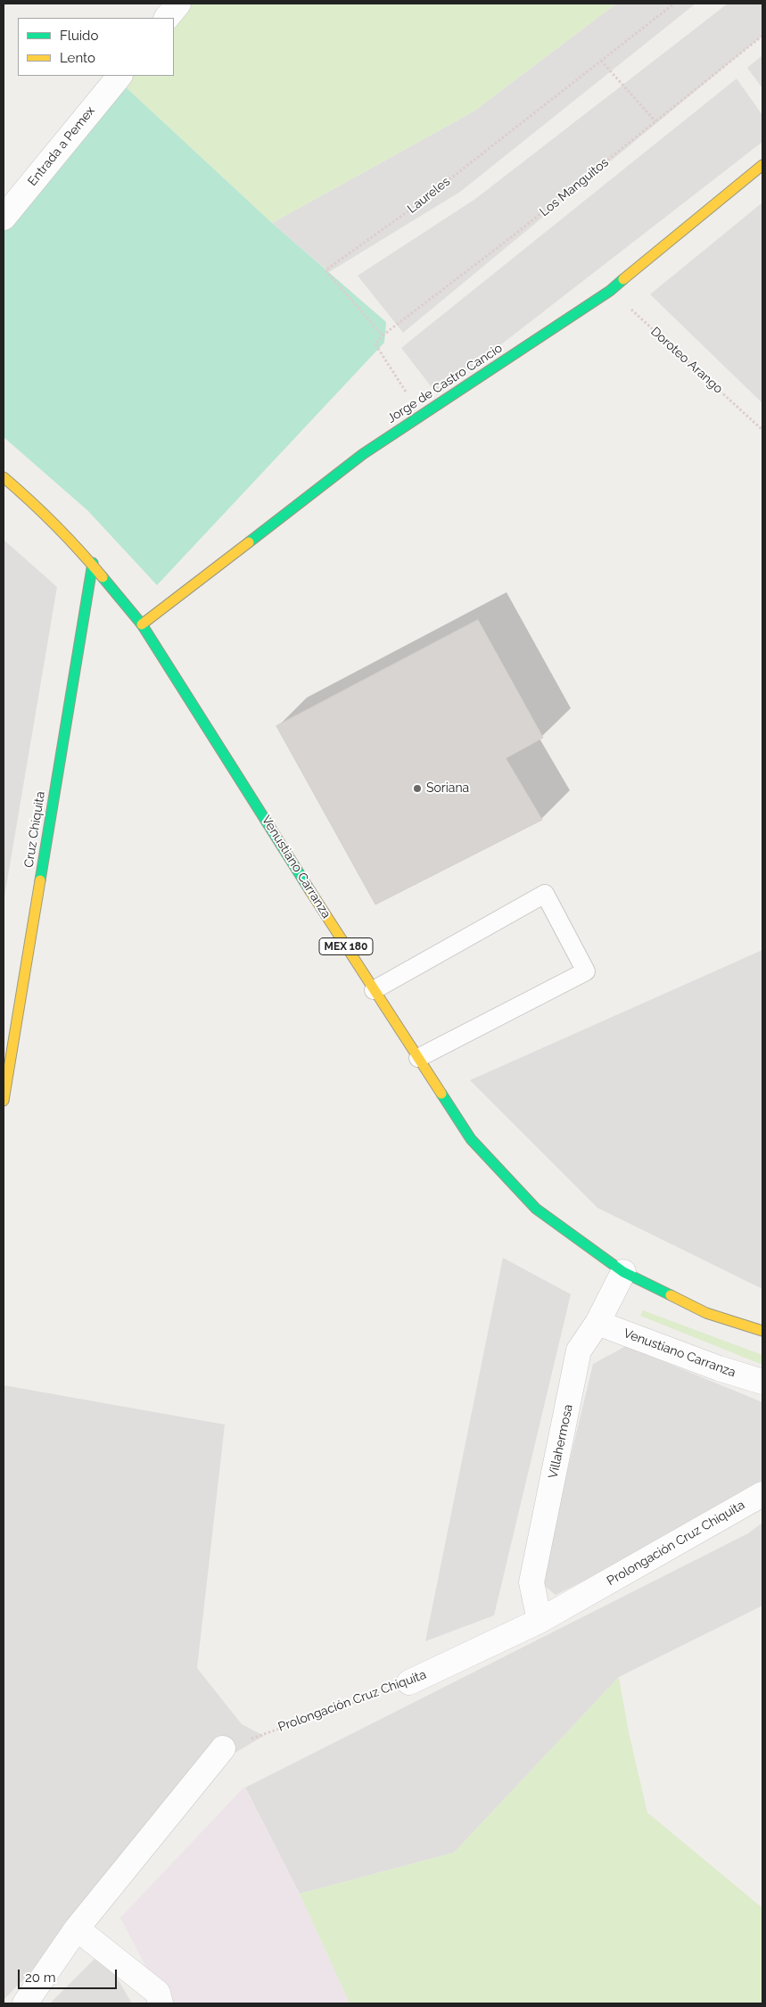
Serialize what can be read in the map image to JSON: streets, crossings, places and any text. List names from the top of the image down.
{
  "streets": {
    "street": [
      "Entrada a Pemex",
      "Jorge de Castro Cancio",
      "Cruz Chiquita",
      "Venustiano Carranza",
      "MEX 180",
      "Villahermosa",
      "Prolongación Cruz Chiquita"
    ],
    "path": ["Los Manguitos", "Laureles", "Doroteo Arango"]
  },
  "crossings": [
    ["Los Manguitos", "Laureles"],
    ["Doroteo Arango", "Jorge de Castro Cancio"],
    ["Jorge de Castro Cancio", "Venustiano Carranza"],
    ["Cruz Chiquita", "Venustiano Carranza"],
    ["Venustiano Carranza", "Villahermosa"],
    ["Villahermosa", "Prolongación Cruz Chiquita"]
  ],
  "places": ["Soriana"],
  "legend": ["Fluido", "Lento"],
  "scale_bar": "20 m"
}
